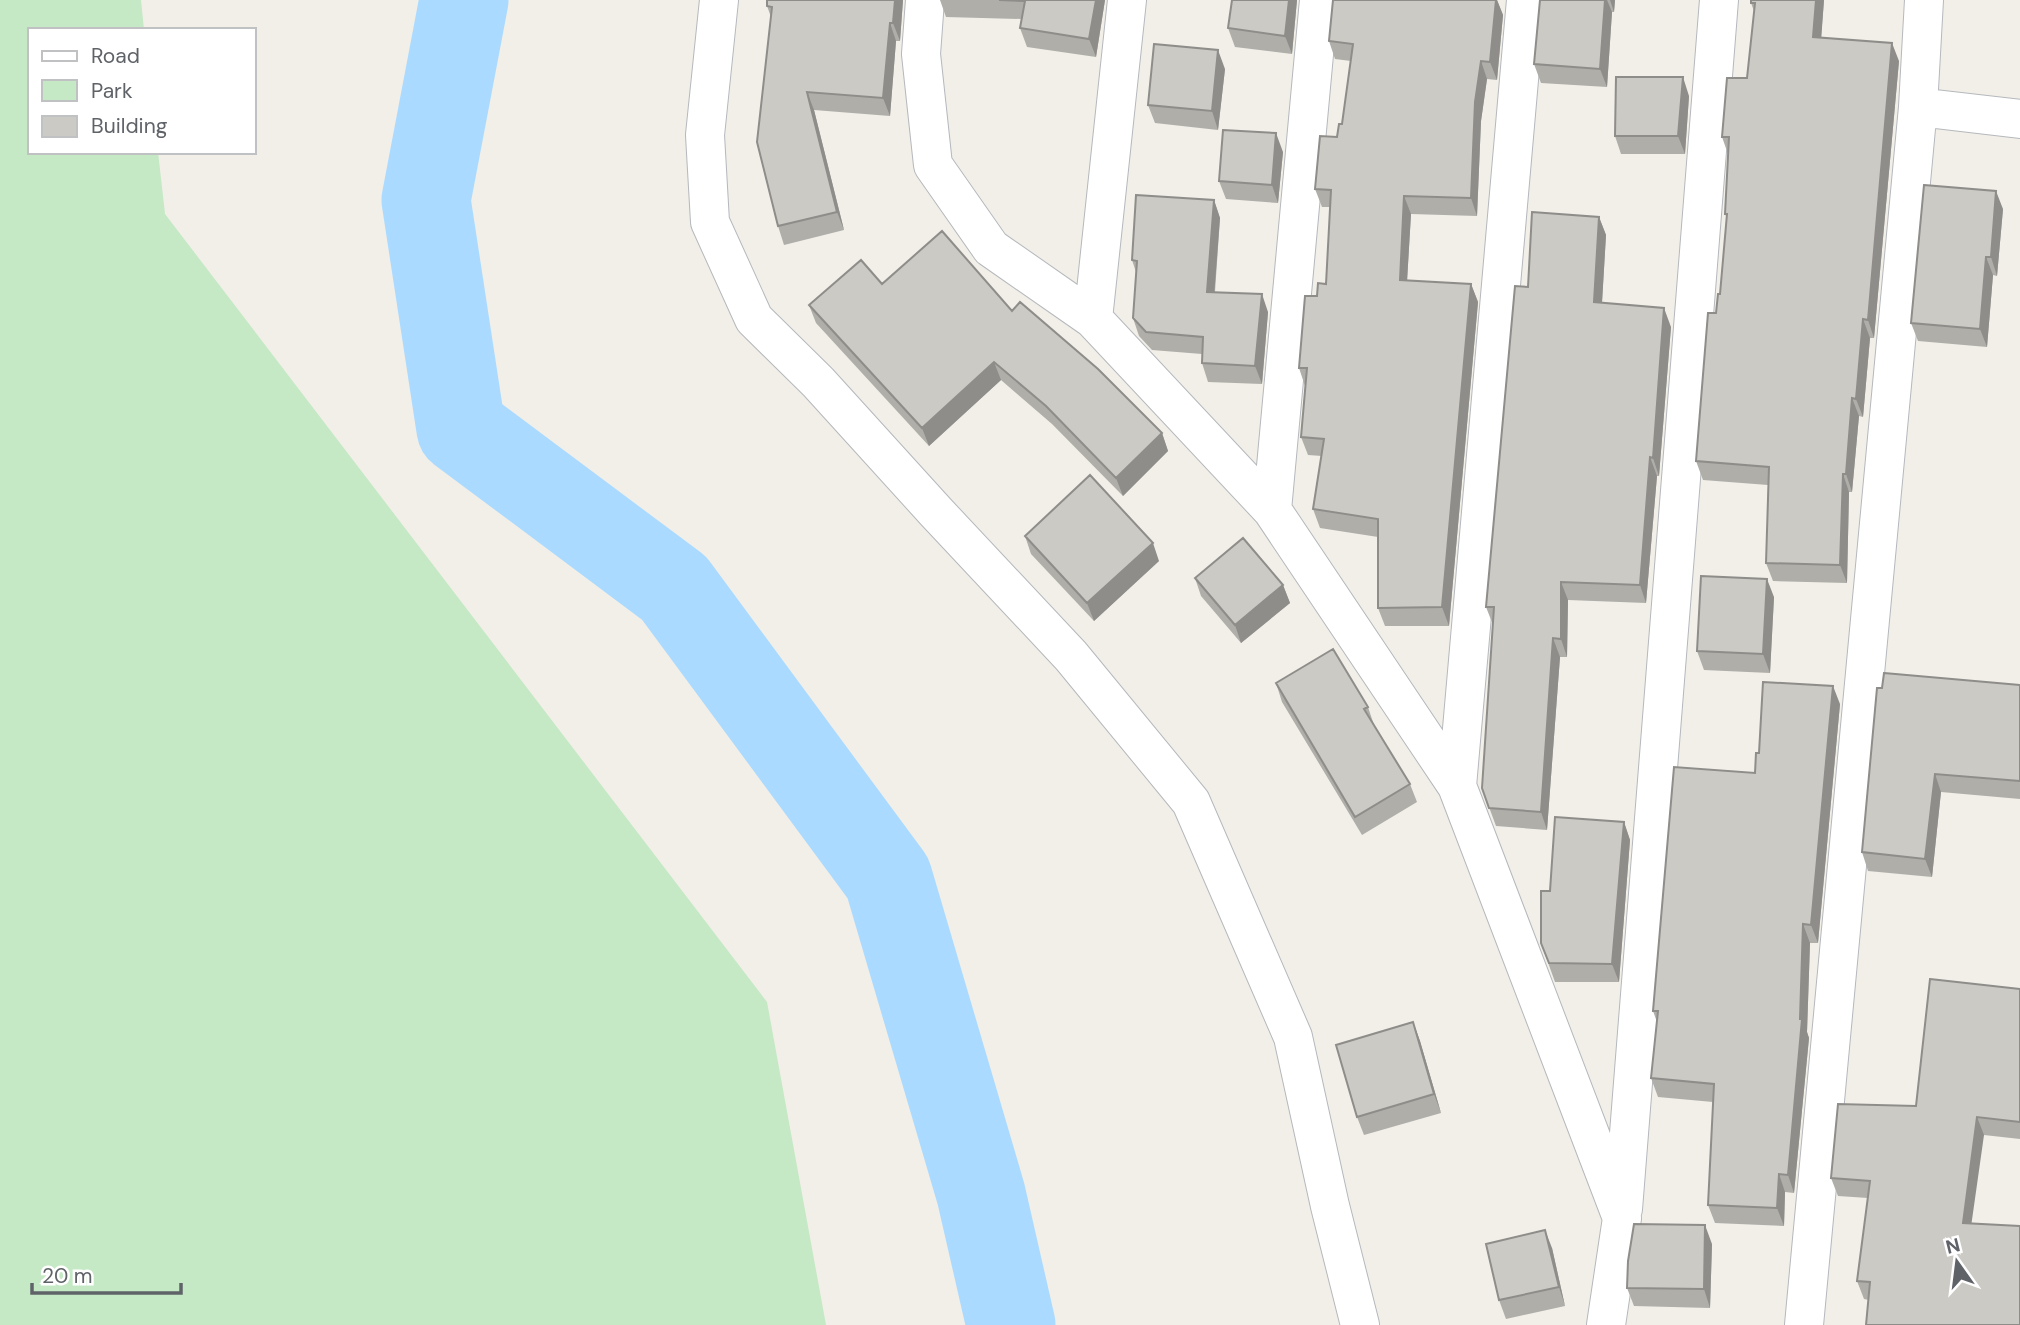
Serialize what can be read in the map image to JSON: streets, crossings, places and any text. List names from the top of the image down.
{
  "legend": ["Road", "Park", "Building"],
  "scale_bar": "20 m",
  "north": "top"
}
